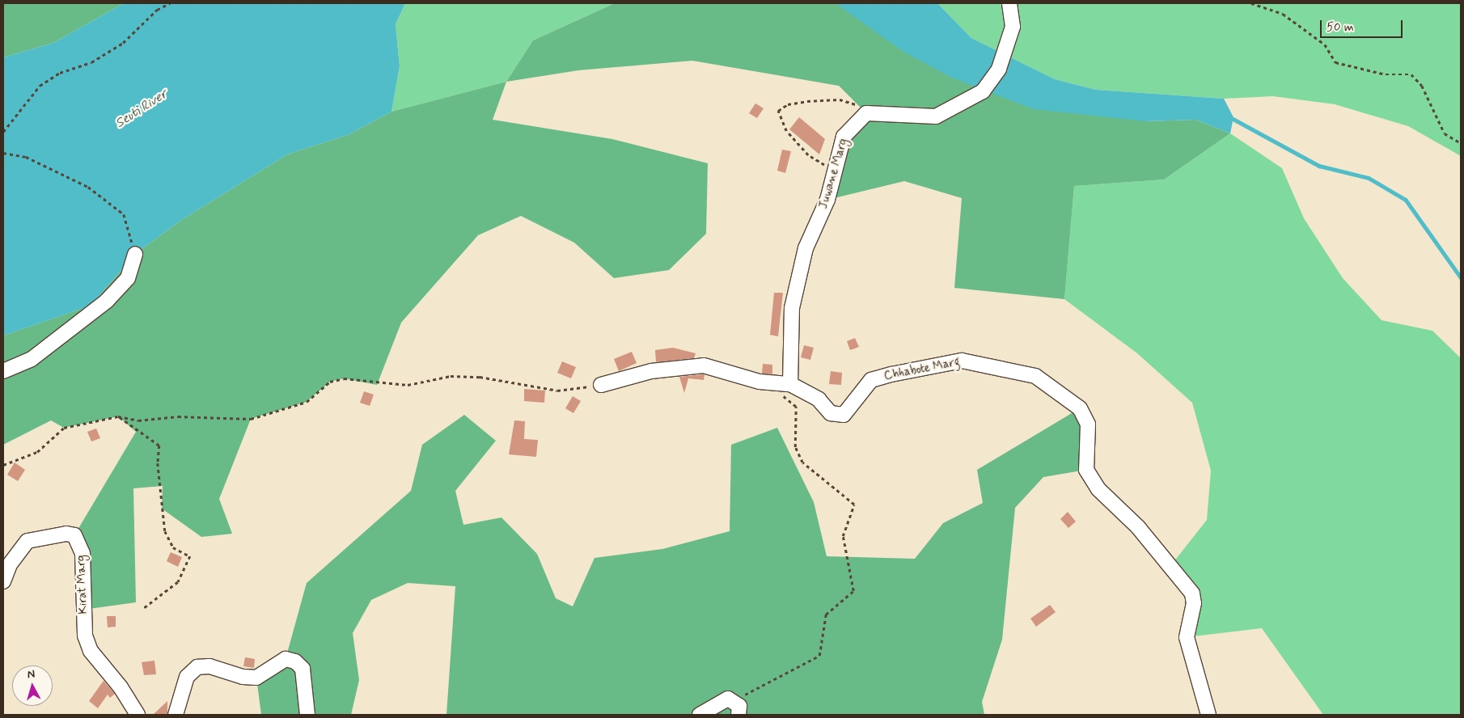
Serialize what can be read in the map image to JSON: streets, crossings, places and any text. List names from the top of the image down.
{
  "streets": {
    "street": ["Juwane Marg", "Chhabote Marg", "Kirat Marg"]
  },
  "crossings": [
    ["Juwane Marg", "Chhabote Marg"]
  ],
  "water": ["Seuti River"],
  "scale_bar": "50 m",
  "north": "top"
}
